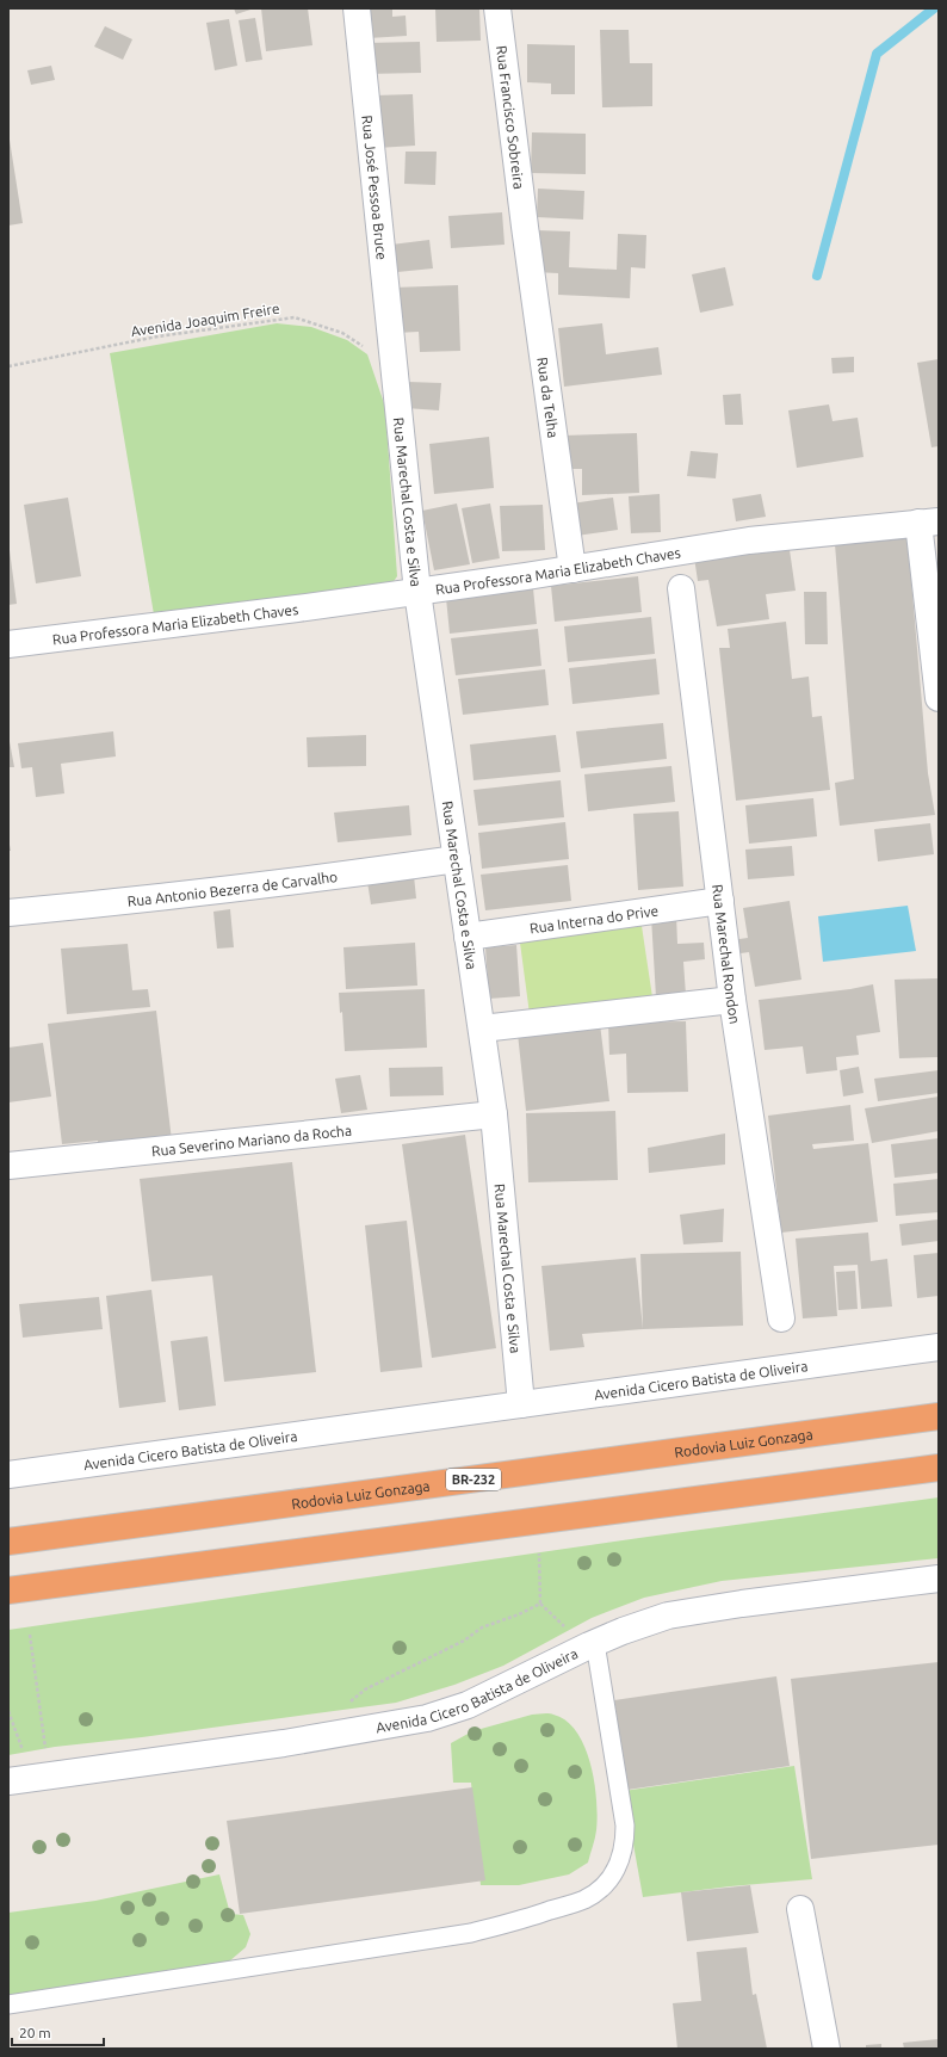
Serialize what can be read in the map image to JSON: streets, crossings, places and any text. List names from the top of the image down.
{
  "streets": {
    "highway": ["Rodovia Luiz Gonzaga", "BR-232"],
    "street": [
      "Rua Francisco Sobreira",
      "Rua José Pessoa Bruce",
      "Rua da Telha",
      "Rua Marechal Costa e Silva",
      "Rua Professora Maria Elizabeth Chaves",
      "Rua Antonio Bezerra de Carvalho",
      "Rua Interna do Prive",
      "Rua Marechal Rondon",
      "Rua Severino Mariano da Rocha",
      "Avenida Cicero Batista de Oliveira"
    ],
    "path": ["Avenida Joaquim Freire"]
  },
  "crossings": [
    ["Rua Francisco Sobreira", "Rua da Telha"],
    ["Rua José Pessoa Bruce", "Avenida Joaquim Freire"],
    ["Rua José Pessoa Bruce", "Rua Marechal Costa e Silva"],
    ["Avenida Joaquim Freire", "Rua Marechal Costa e Silva"],
    ["Rua da Telha", "Rua Professora Maria Elizabeth Chaves"],
    ["Rua Marechal Costa e Silva", "Rua Professora Maria Elizabeth Chaves"],
    ["Rua Marechal Costa e Silva", "Rua Antonio Bezerra de Carvalho"],
    ["Rua Marechal Costa e Silva", "Rua Interna do Prive"],
    ["Rua Marechal Costa e Silva", "Rua Severino Mariano da Rocha"],
    ["Rua Marechal Costa e Silva", "Avenida Cicero Batista de Oliveira"],
    ["Rua Interna do Prive", "Rua Marechal Rondon"]
  ],
  "scale_bar": "20 m"
}
